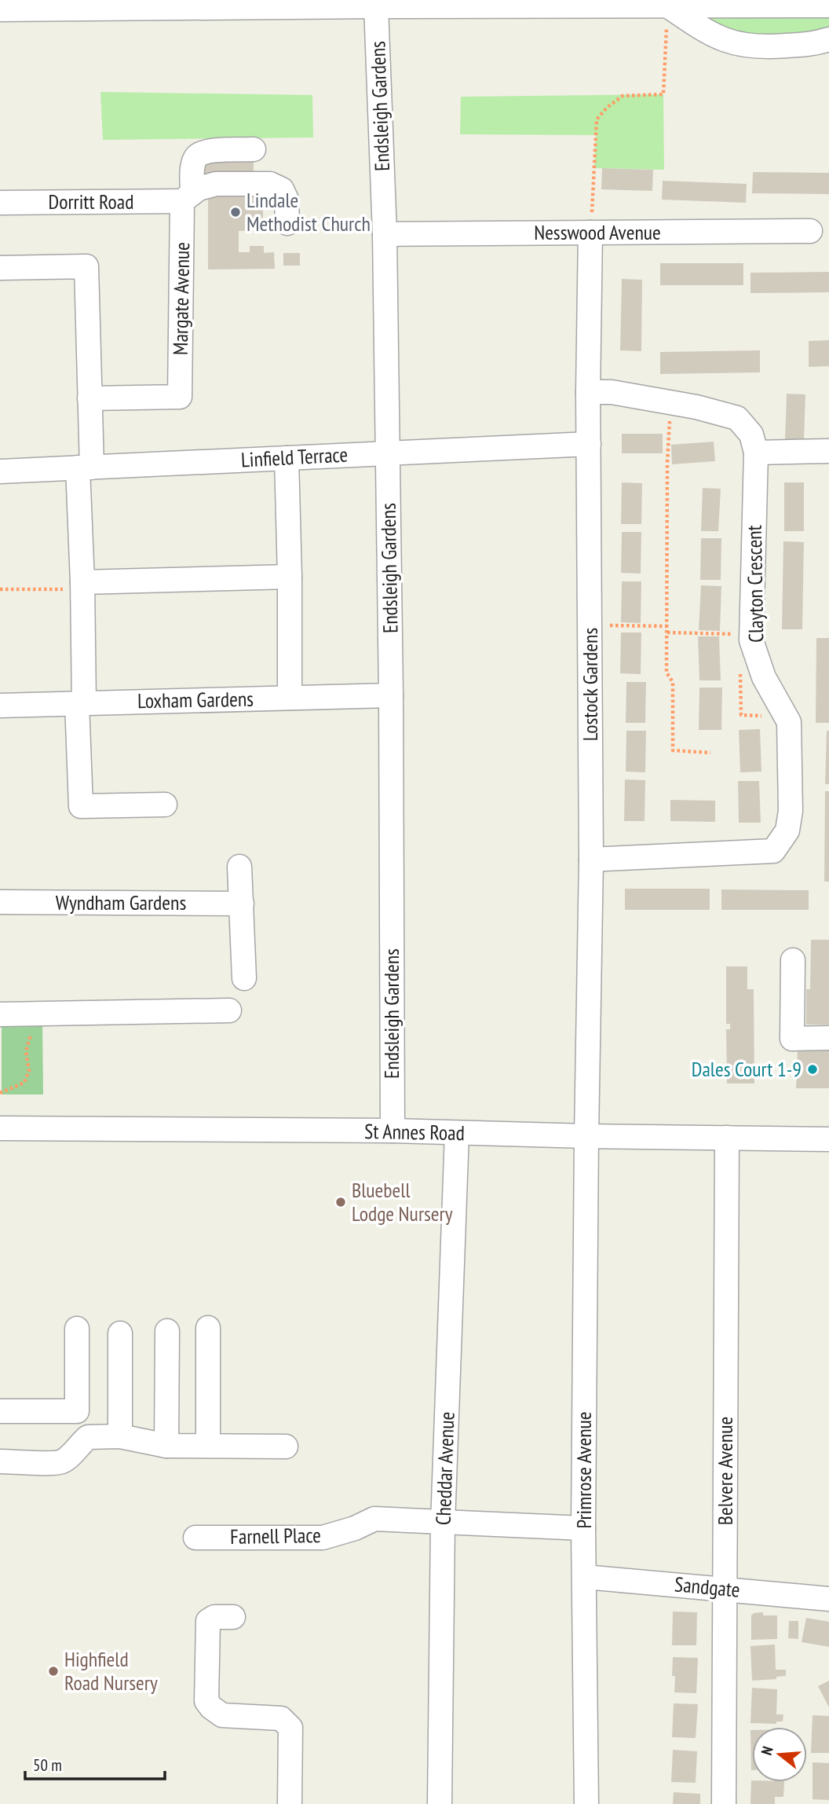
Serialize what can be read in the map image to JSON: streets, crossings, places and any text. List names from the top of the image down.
{
  "streets": {
    "street": [
      "Endsleigh Gardens",
      "Dorritt Road",
      "Nesswood Avenue",
      "Margate Avenue",
      "Linfield Terrace",
      "Clayton Crescent",
      "Lostock Gardens",
      "Loxham Gardens",
      "Wyndham Gardens",
      "St Annes Road",
      "Cheddar Avenue",
      "Primrose Avenue",
      "Belvere Avenue",
      "Farnell Place",
      "Sandgate"
    ]
  },
  "crossings": [
    ["Endsleigh Gardens", "Nesswood Avenue"],
    ["Endsleigh Gardens", "Linfield Terrace"],
    ["Endsleigh Gardens", "Loxham Gardens"],
    ["Endsleigh Gardens", "St Annes Road"],
    ["Dorritt Road", "Margate Avenue"],
    ["Nesswood Avenue", "Lostock Gardens"],
    ["Linfield Terrace", "Lostock Gardens"],
    ["Clayton Crescent", "Lostock Gardens"],
    ["Lostock Gardens", "St Annes Road"],
    ["Lostock Gardens", "Primrose Avenue"],
    ["St Annes Road", "Cheddar Avenue"],
    ["St Annes Road", "Primrose Avenue"],
    ["St Annes Road", "Belvere Avenue"],
    ["Cheddar Avenue", "Farnell Place"],
    ["Primrose Avenue", "Farnell Place"],
    ["Primrose Avenue", "Sandgate"],
    ["Belvere Avenue", "Sandgate"]
  ],
  "places": [
    "Lindale Methodist Church",
    "Dales Court 1-9",
    "Bluebell Lodge Nursery",
    "Highfield Road Nursery"
  ],
  "scale_bar": "50 m",
  "north": "left"
}
